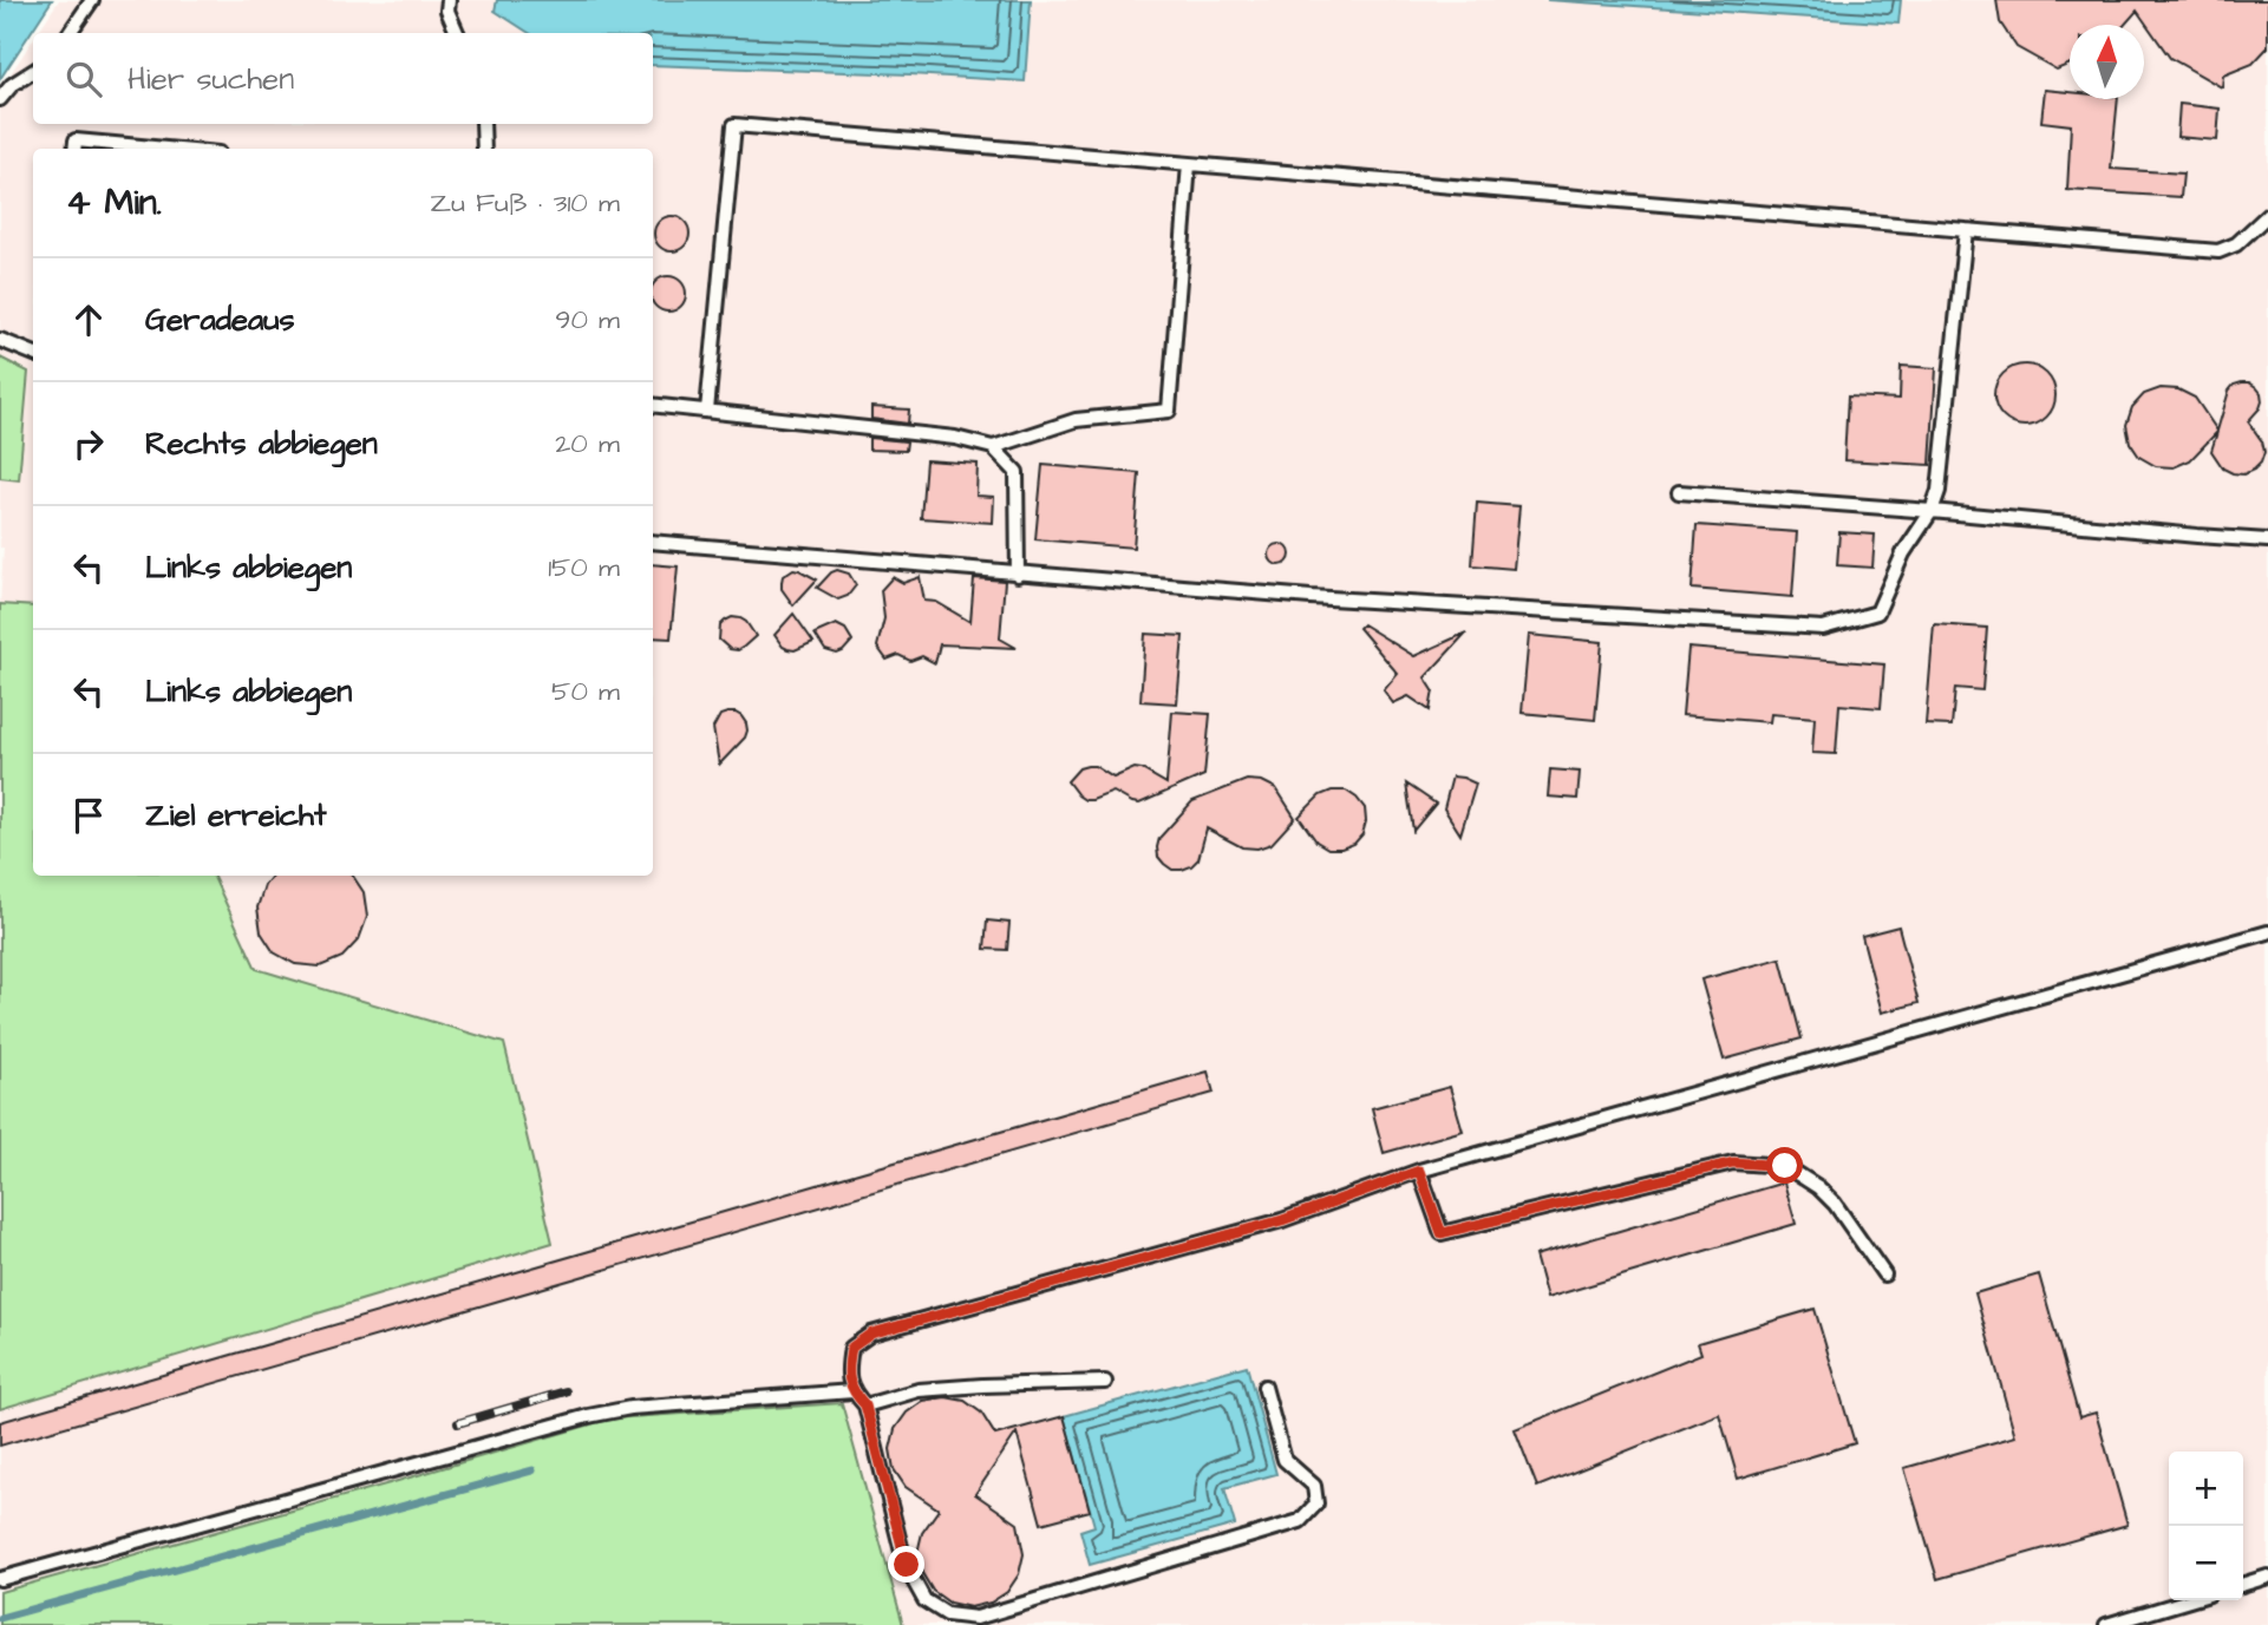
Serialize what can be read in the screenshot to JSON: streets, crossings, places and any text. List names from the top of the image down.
{
  "north": "top",
  "page": {
    "search": "Hier suchen",
    "heading": ["4 Min.", "Zu Fuß · 310 m"],
    "list": [
      ["Geradeaus", "90 m"],
      ["Rechts abbiegen", "20 m"],
      ["Links abbiegen", "150 m"],
      ["Links abbiegen", "50 m"],
      "Ziel erreicht"
    ],
    "map_buttons": ["+", "−"]
  }
}
